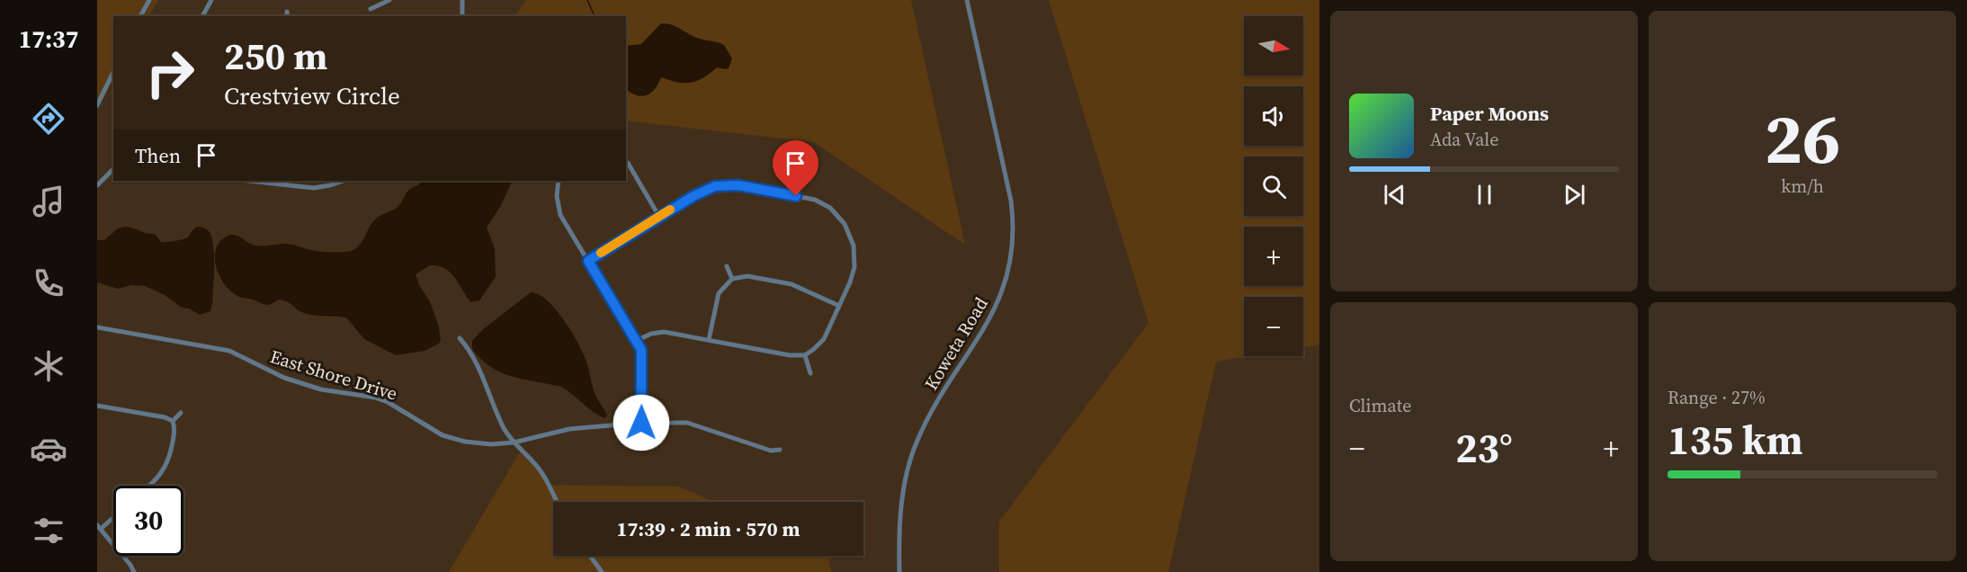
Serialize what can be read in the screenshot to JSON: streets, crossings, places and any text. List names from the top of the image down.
{
  "streets": {
    "street": ["Koweta Road", "East Shore Drive"]
  },
  "north": "right",
  "page": {
    "tabs": "17:37",
    "tile": [
      ["26", "km/h"],
      "Climate",
      ["Range · 27%", "135 km"]
    ],
    "map_buttons": ["+", "−"],
    "turn": ["250 m", "Crestview Circle"],
    "song": ["Paper Moons", "Ada Vale"],
    "then": "Then",
    "heat": ["−", "23°", "+"],
    "limit": "30",
    "trip": "17:39 · 2 min · 570 m"
  }
}
